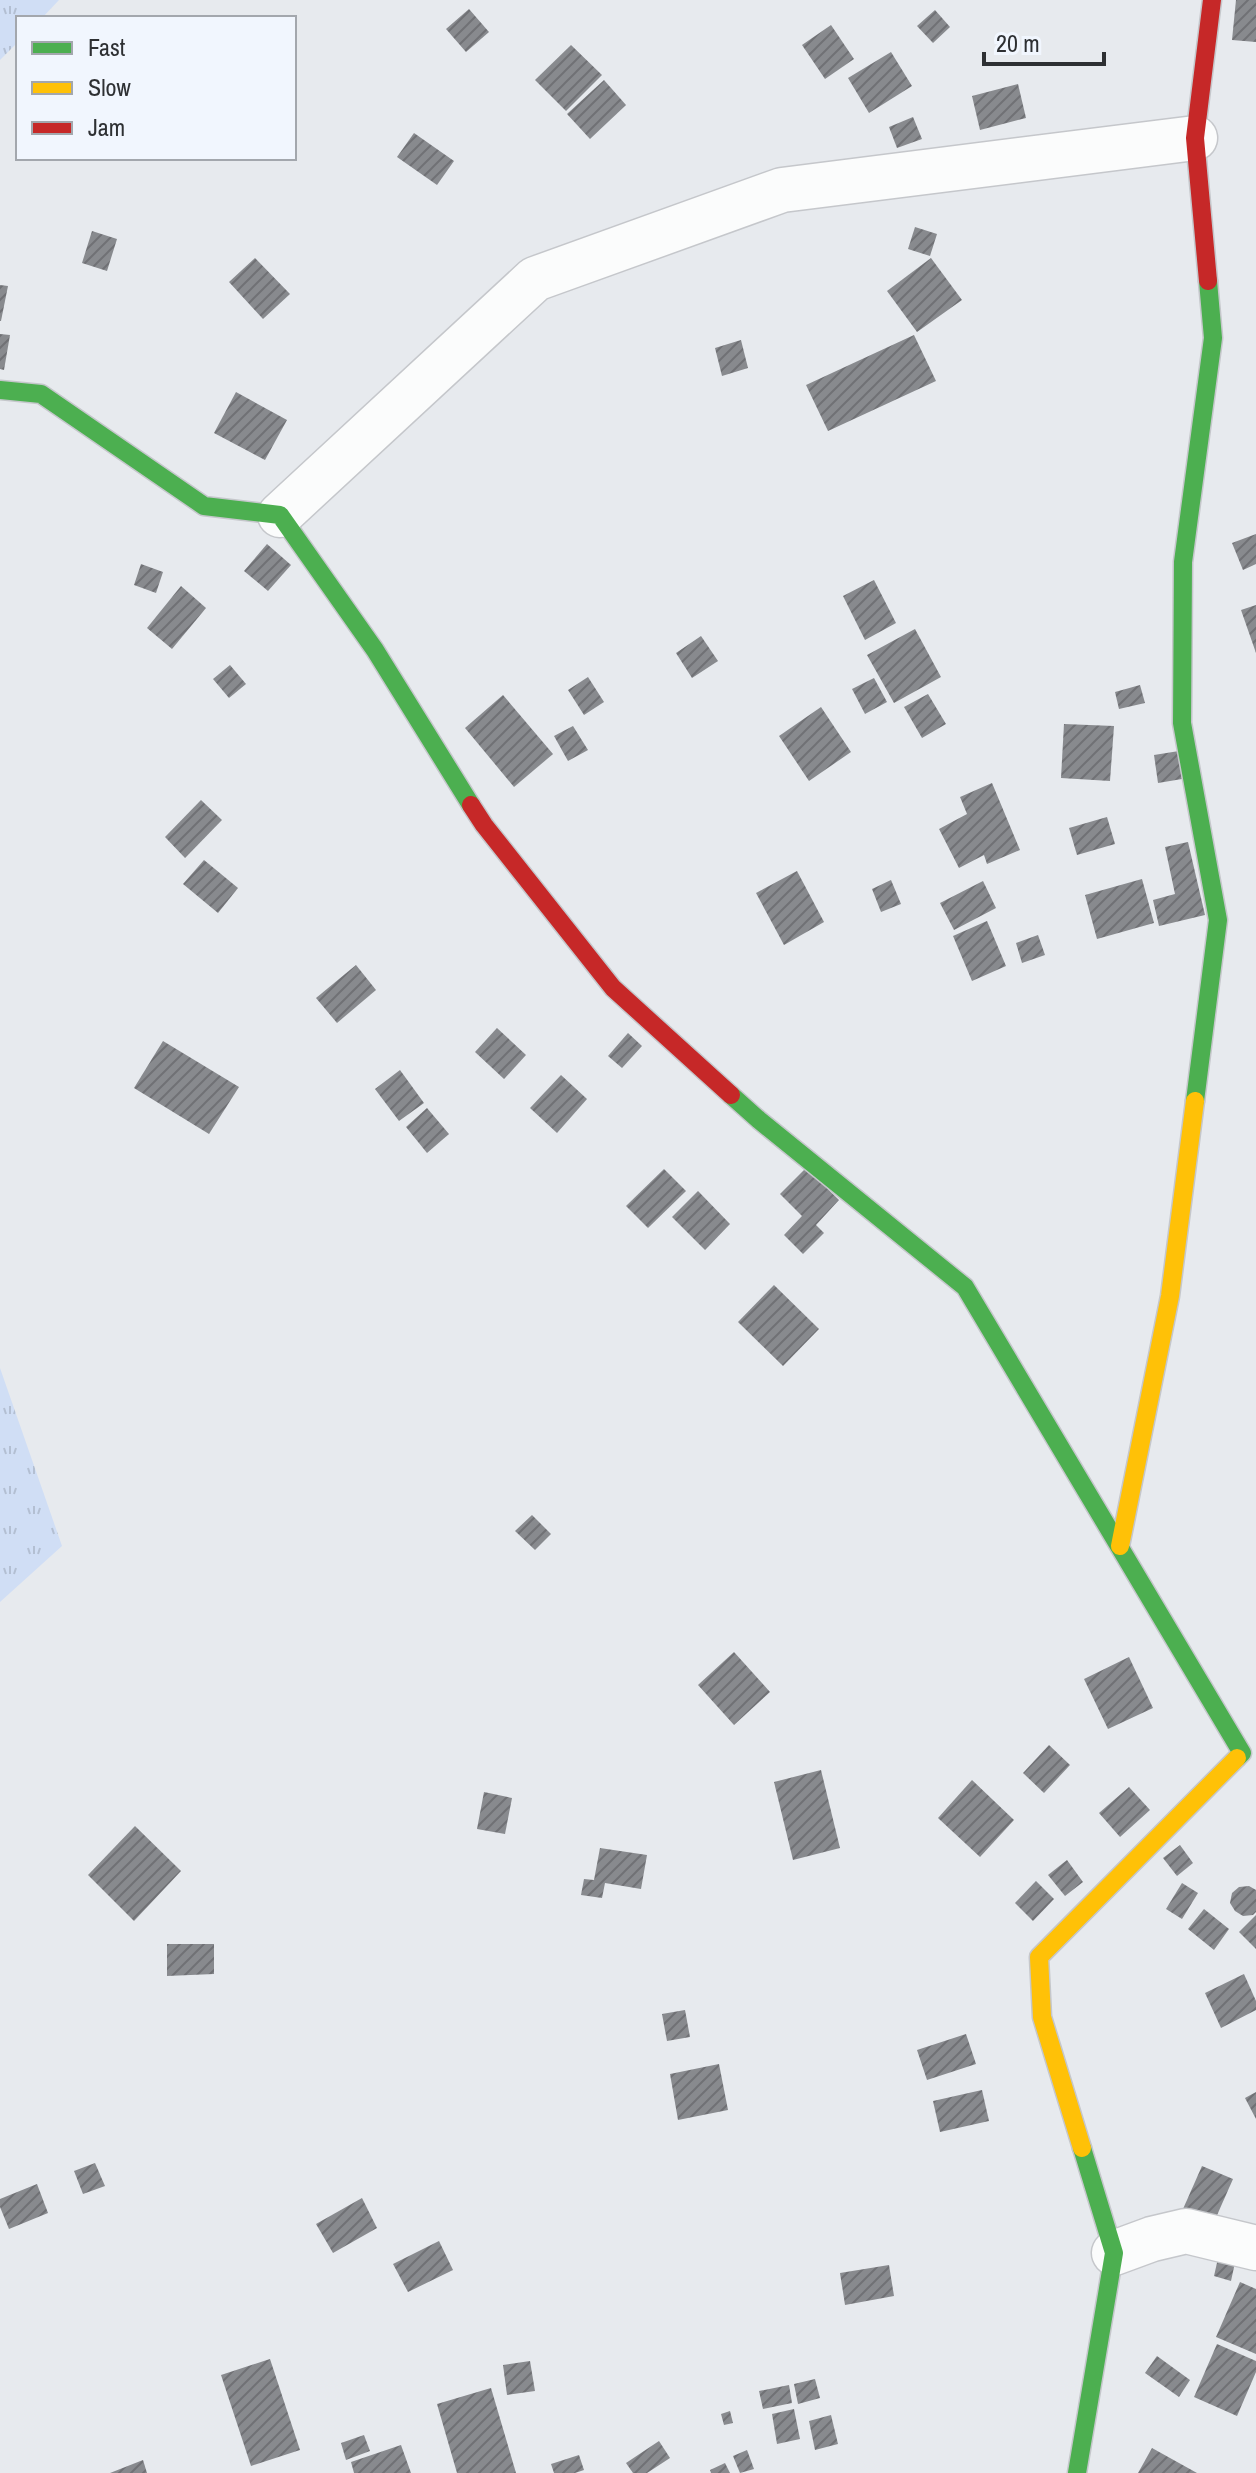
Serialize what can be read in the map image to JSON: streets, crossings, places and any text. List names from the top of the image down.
{
  "legend": ["Fast", "Slow", "Jam"],
  "scale_bar": "20 m"
}
